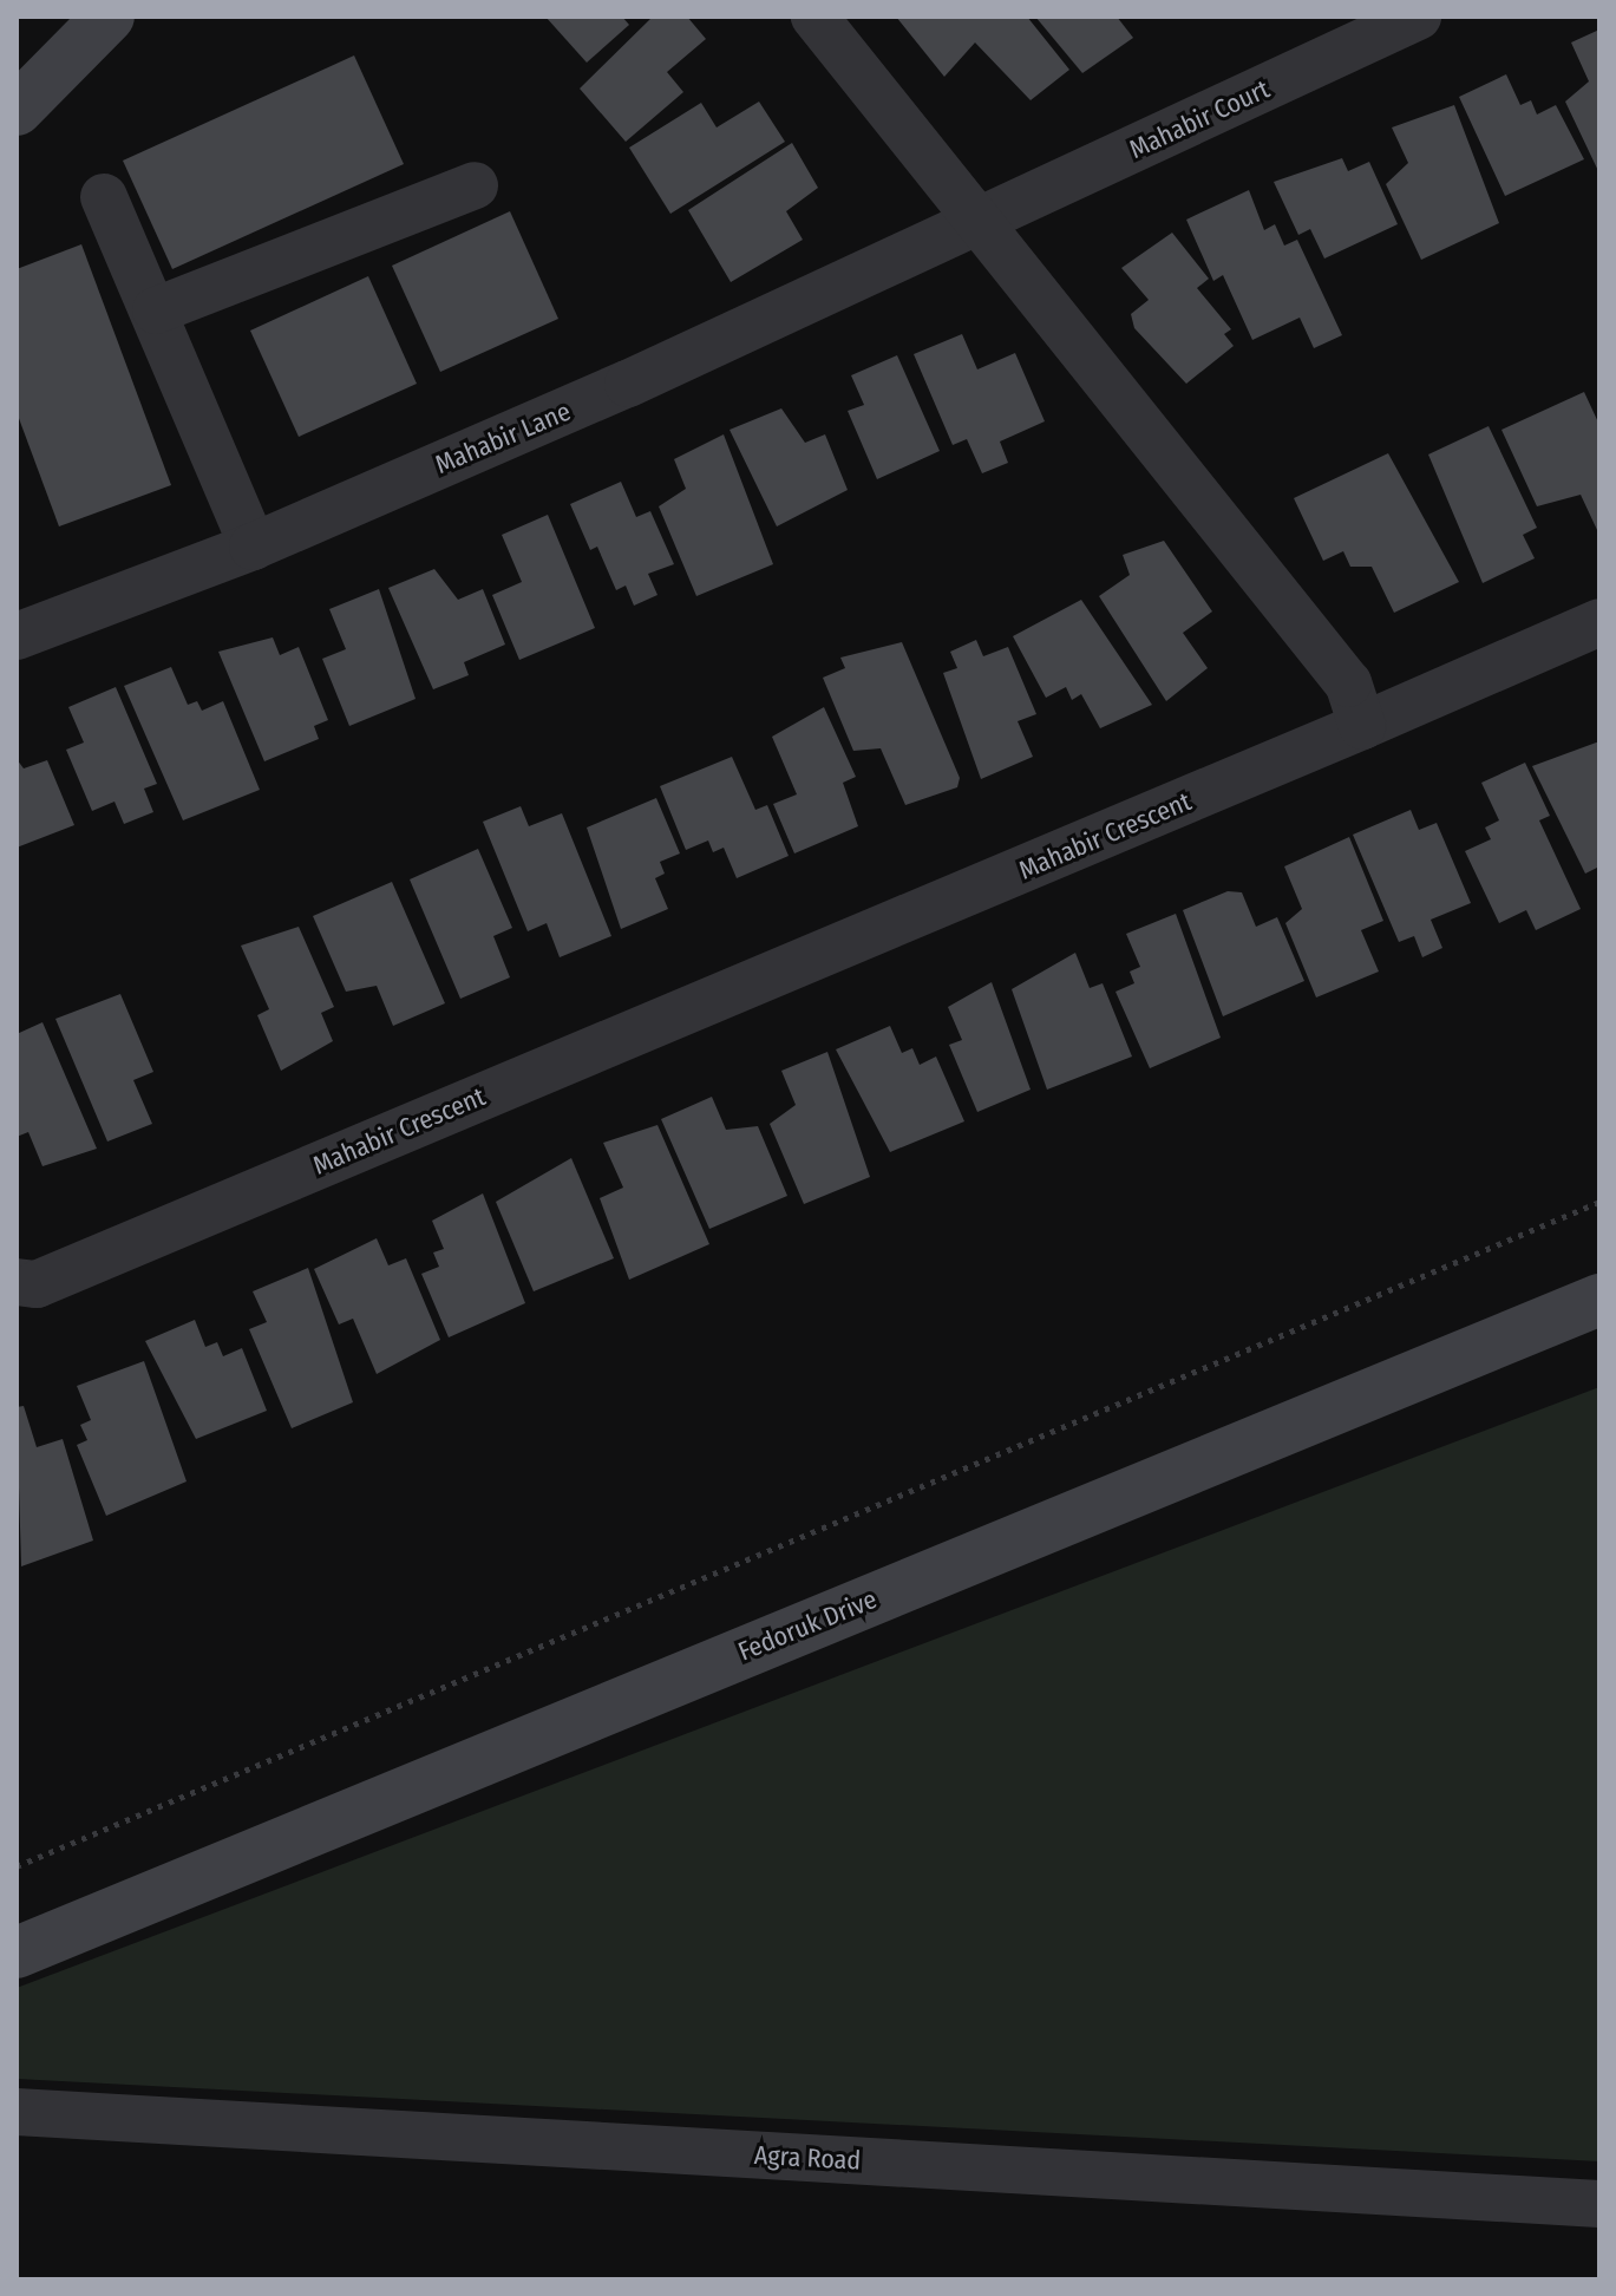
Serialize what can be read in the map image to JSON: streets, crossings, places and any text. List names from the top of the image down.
{
  "streets": {
    "main road": ["Fedoruk Drive"],
    "street": [
      "Mahabir Court",
      "Mahabir Lane",
      "Mahabir Crescent",
      "Agra Road"
    ]
  },
  "crossings": [
    ["Mahabir Court", "Mahabir Lane"]
  ]
}
